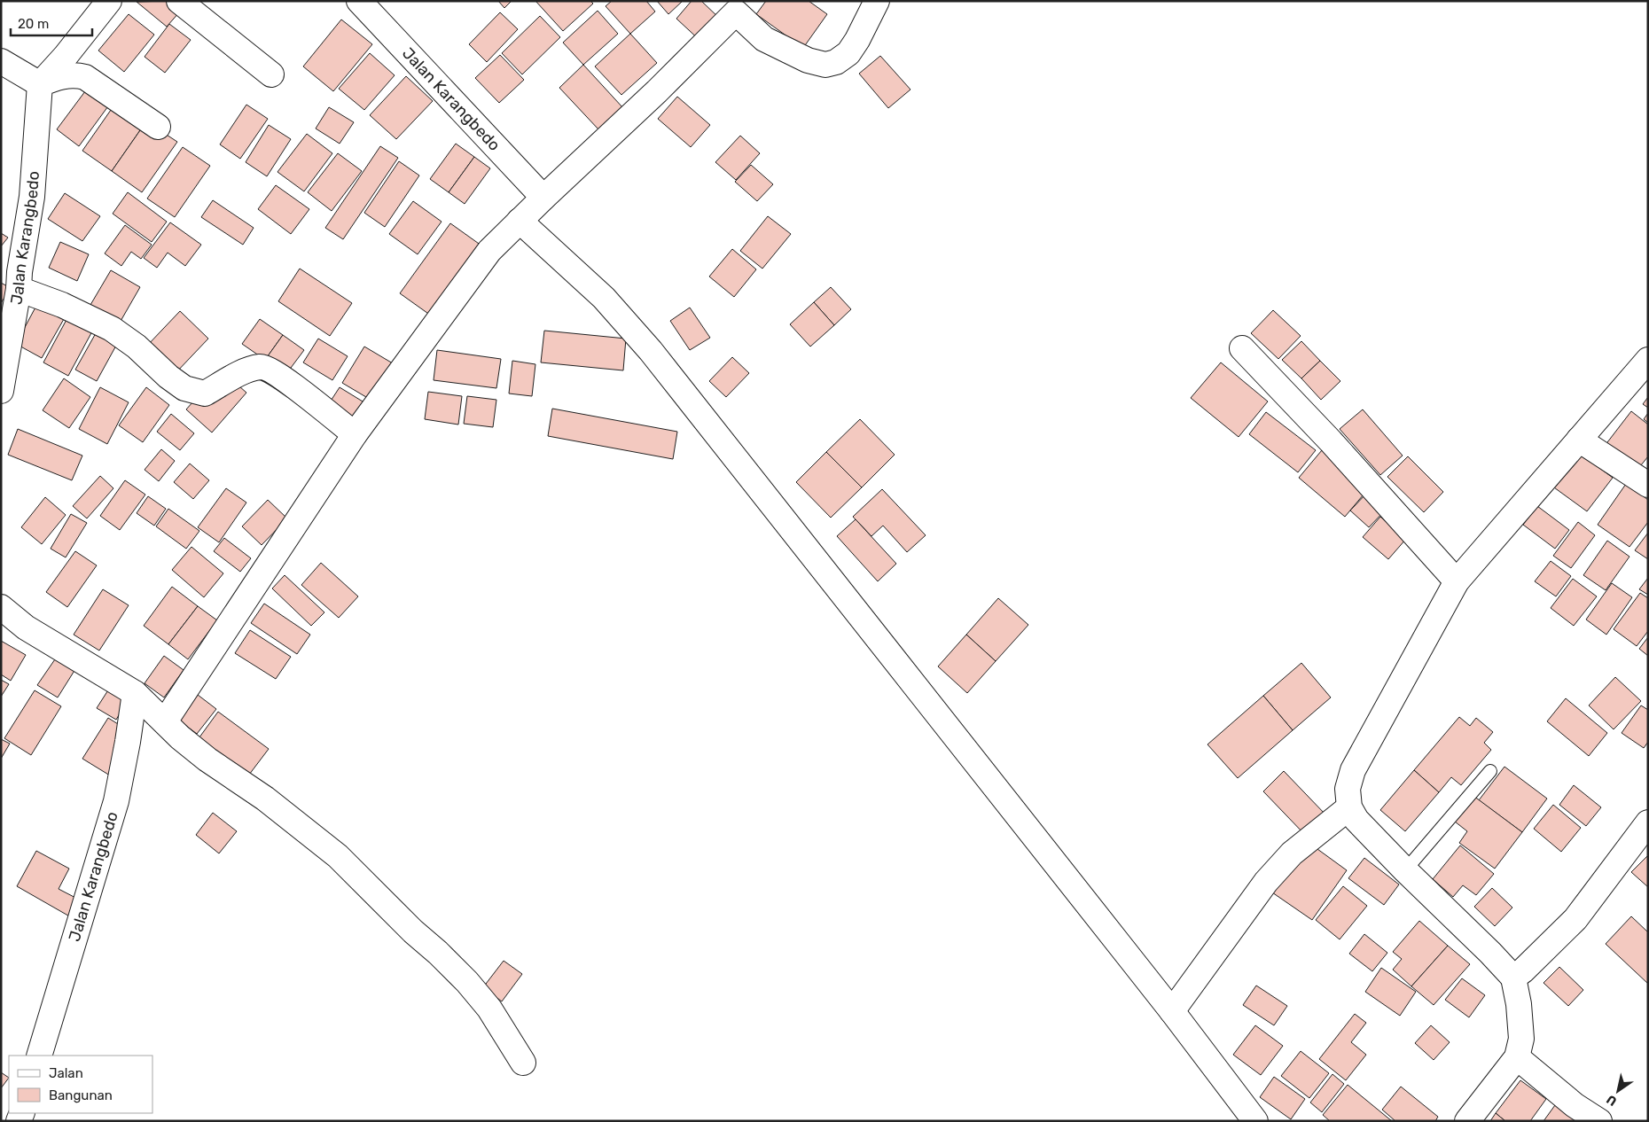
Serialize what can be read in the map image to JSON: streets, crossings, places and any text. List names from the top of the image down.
{
  "streets": {
    "street": ["Jalan Karangbedo"]
  },
  "legend": ["Jalan", "Bangunan"],
  "scale_bar": "20 m",
  "north": "bottom left"
}
